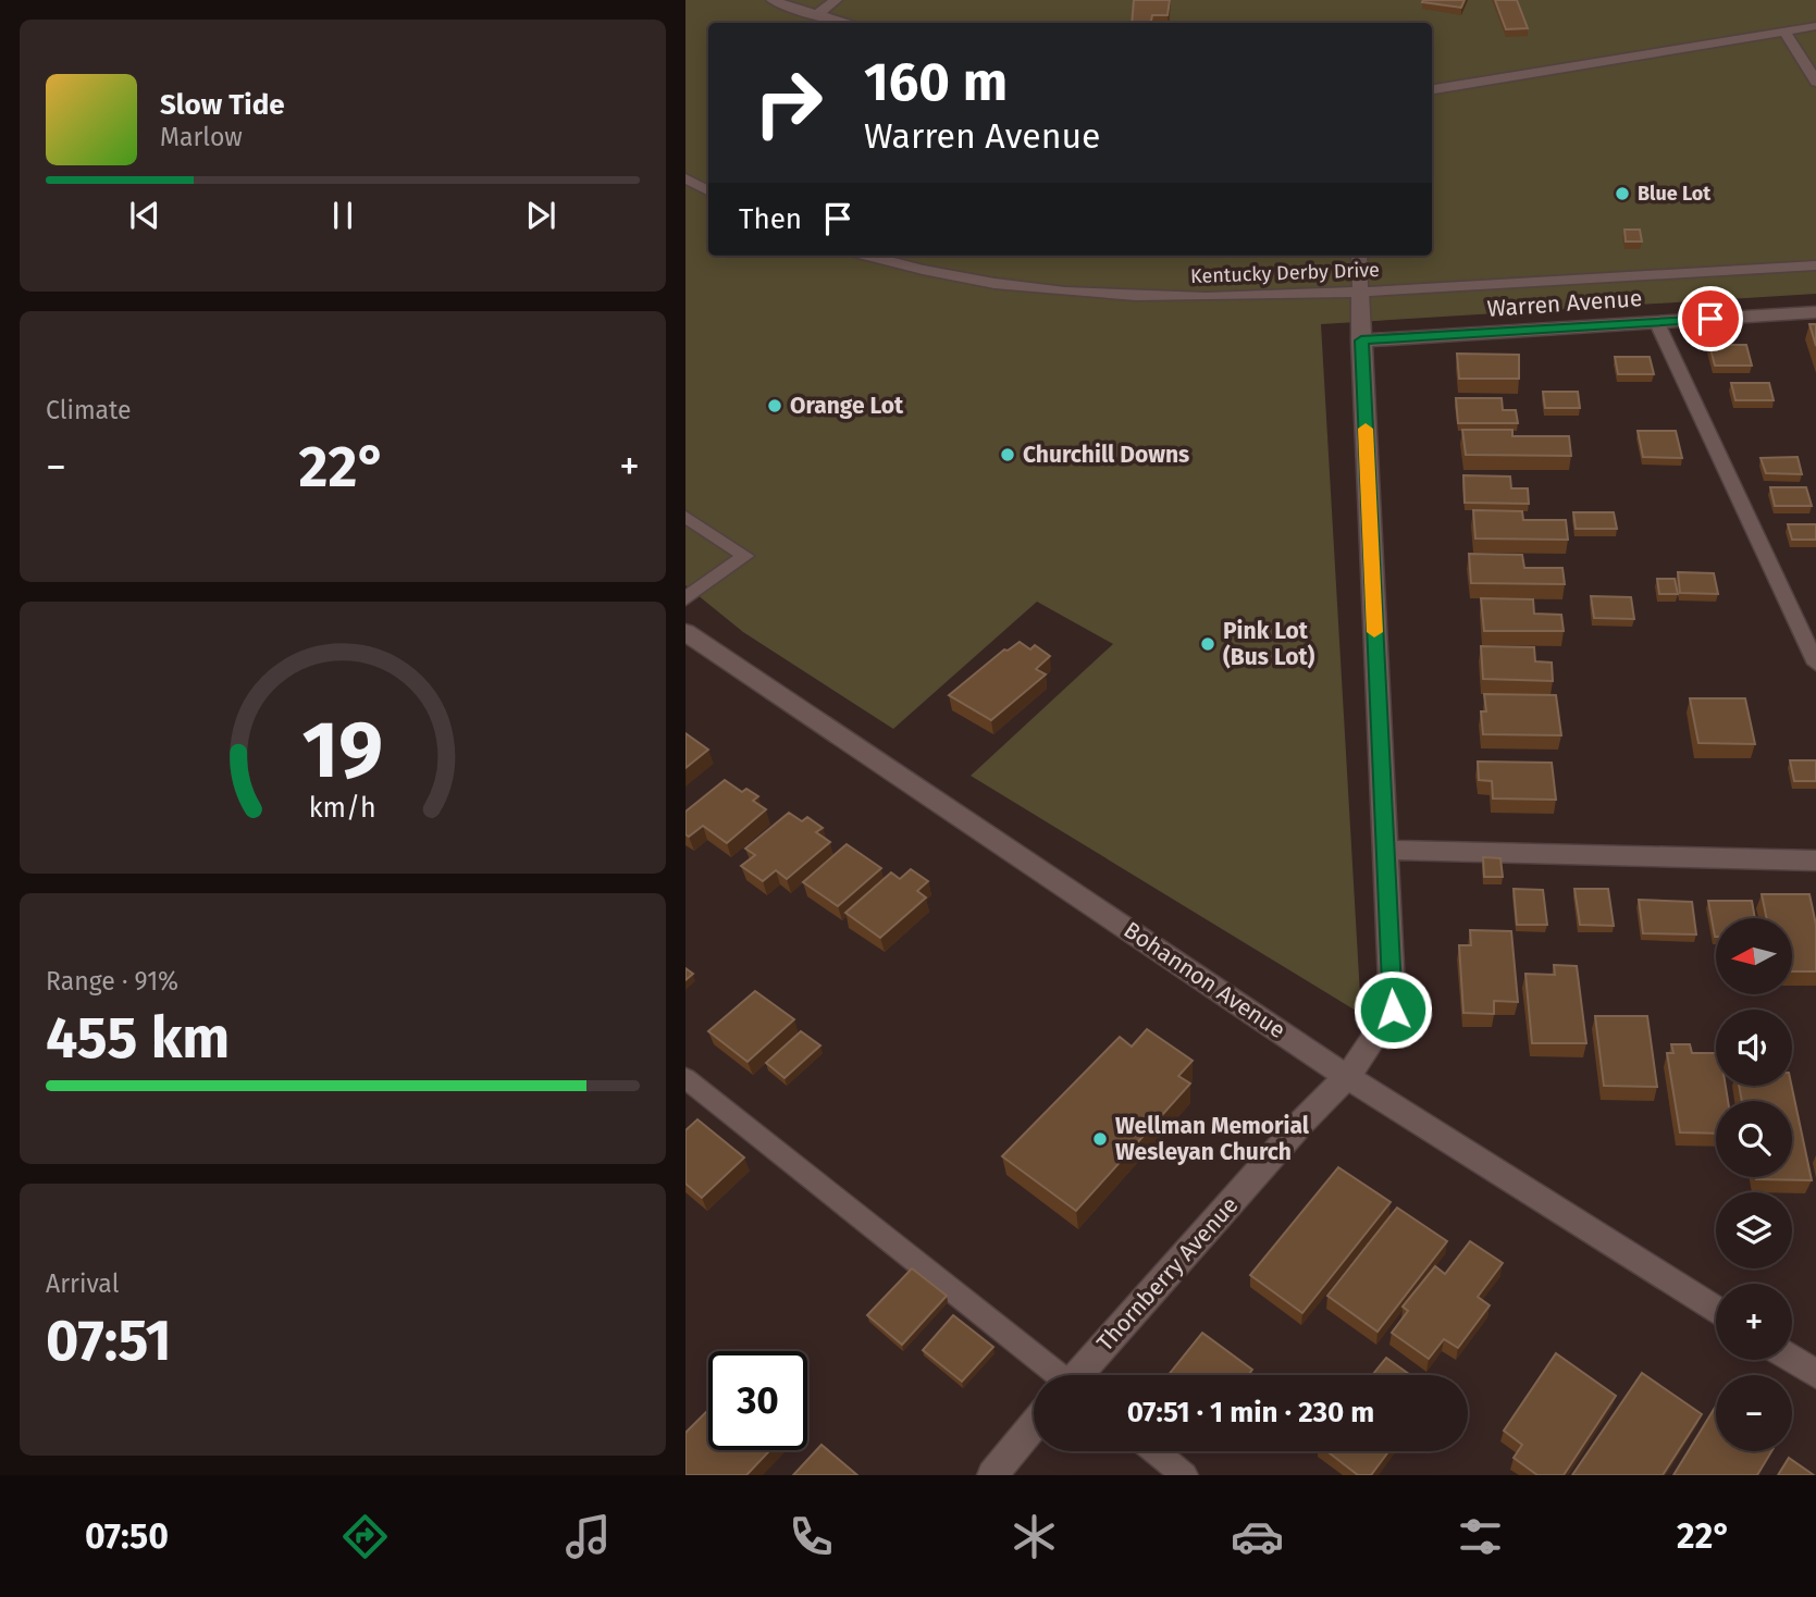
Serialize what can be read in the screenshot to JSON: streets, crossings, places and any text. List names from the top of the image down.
{
  "streets": {
    "street": ["Warren Avenue", "Bohannon Avenue", "Thornberry Avenue"],
    "lane": ["Kentucky Derby Drive"]
  },
  "crossings": [
    ["Kentucky Derby Drive", "Thornberry Avenue"],
    ["Warren Avenue", "Thornberry Avenue"],
    ["Bohannon Avenue", "Thornberry Avenue"]
  ],
  "places": [
    "Blue Lot",
    "Orange Lot",
    "Churchill Downs",
    "Pink Lot (Bus Lot)",
    "Wellman Memorial Wesleyan Church"
  ],
  "north": "left",
  "page": {
    "turn": ["160 m", "Warren Avenue"],
    "song": ["Slow Tide", "Marlow"],
    "then": "Then",
    "tile": [
      "Climate",
      ["Range · 91%", "455 km"],
      ["Arrival", "07:51"]
    ],
    "heat": ["−", "22°", "+"],
    "map_buttons": ["+", "−"],
    "limit": "30",
    "trip": "07:51 · 1 min · 230 m",
    "tabs": ["07:50", "22°"],
    "gauge": ["19", "km/h"]
  }
}
